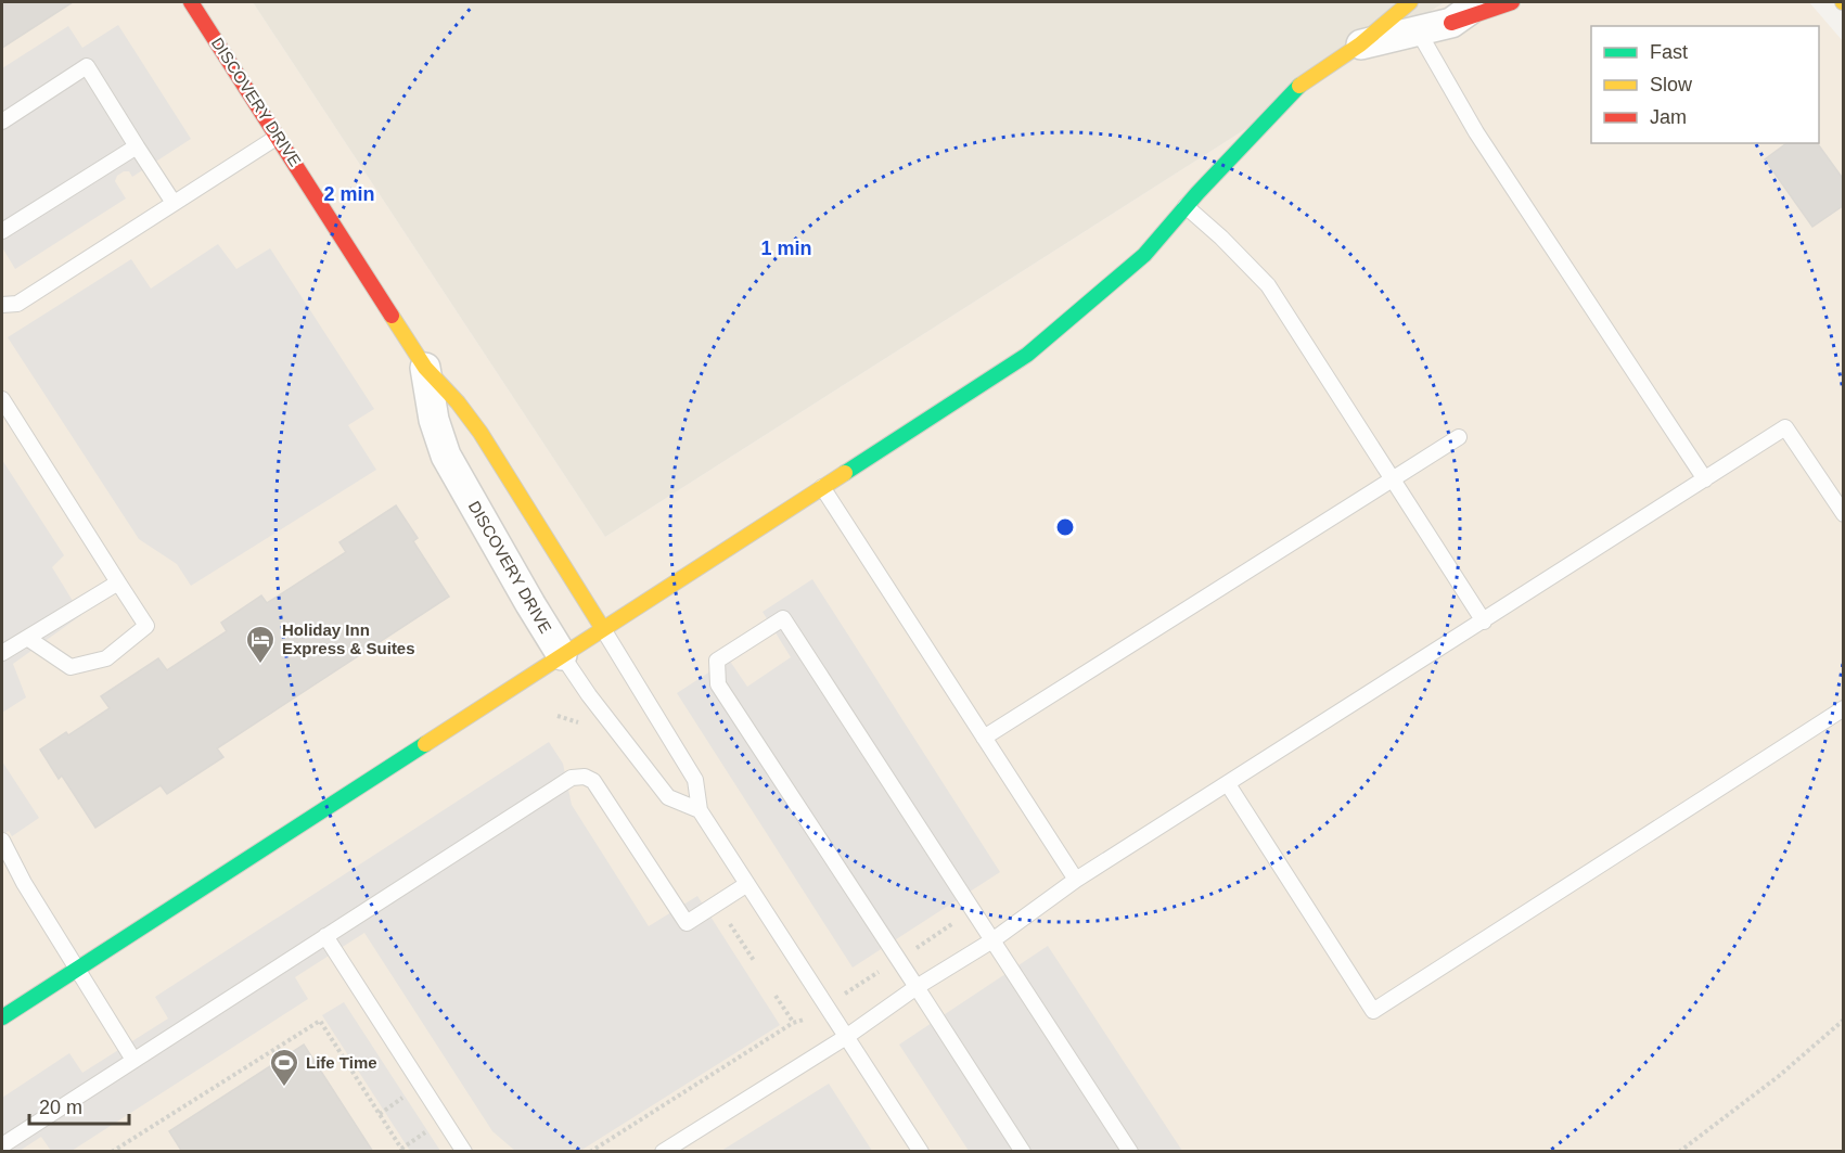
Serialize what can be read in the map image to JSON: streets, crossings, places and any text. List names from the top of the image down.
{
  "streets": {
    "street": ["DISCOVERY DRIVE"]
  },
  "places": {
    "hotel": ["Holiday Inn Express & Suites"],
    "sports": ["Life Time"]
  },
  "legend": ["Fast", "Slow", "Jam"],
  "scale_bar": "20 m",
  "rings": ["2 min", "1 min"]
}
